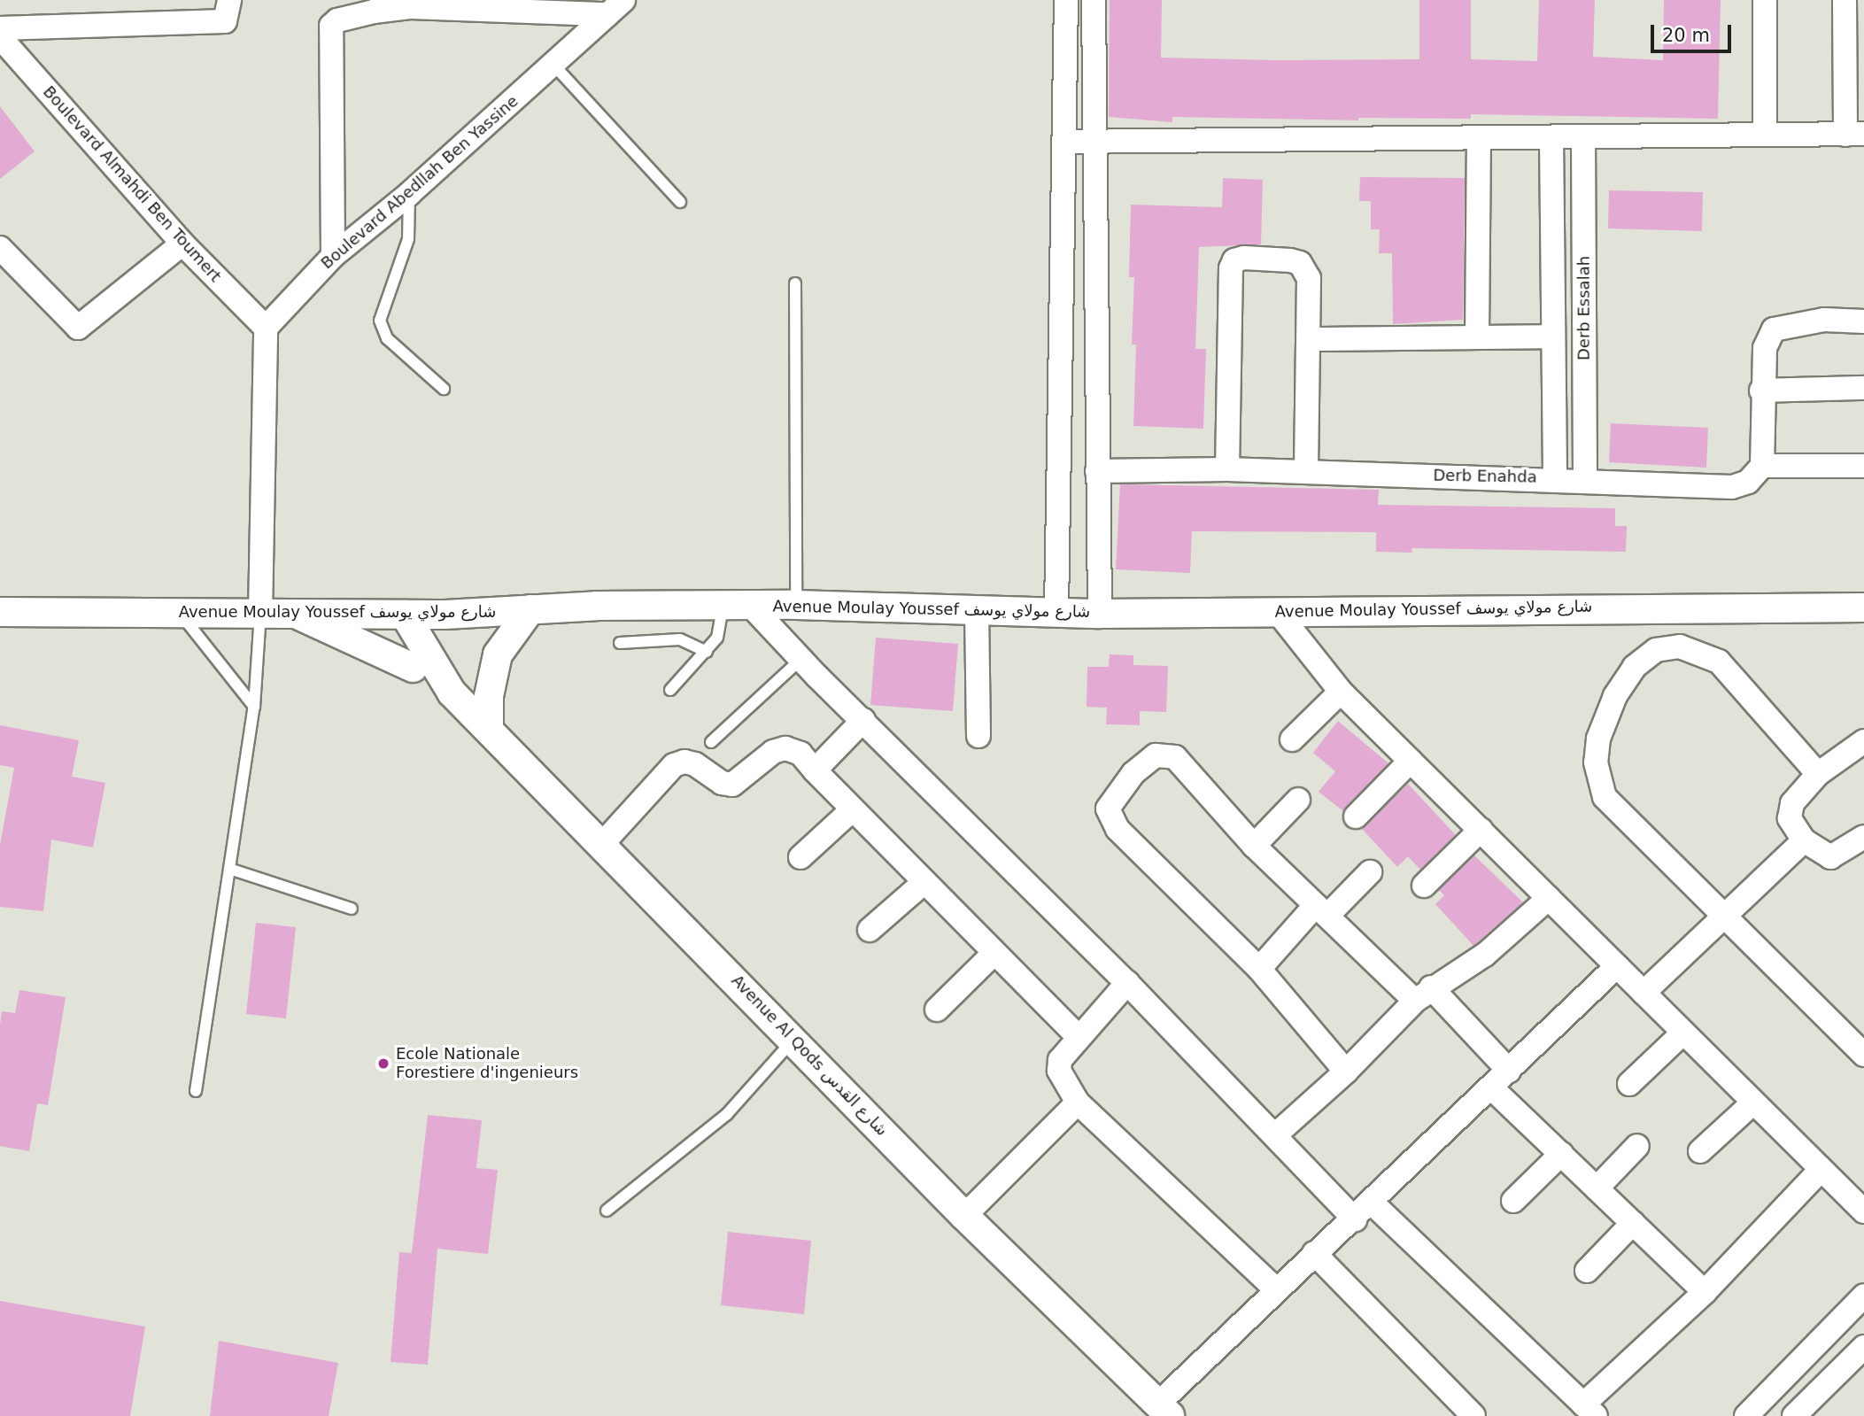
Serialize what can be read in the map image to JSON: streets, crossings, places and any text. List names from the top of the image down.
{
  "streets": {
    "street": [
      "Boulevard Abedllah Ben Yassine",
      "Boulevard Almahdi Ben Toumert",
      "Derb Essalah",
      "Derb Enahda",
      "Avenue Moulay Youssef شارع مولاي يوسف",
      "Avenue Al Qods شارع القدس"
    ]
  },
  "crossings": [
    ["Boulevard Abedllah Ben Yassine", "Boulevard Almahdi Ben Toumert"],
    ["Derb Essalah", "Derb Enahda"],
    ["Avenue Moulay Youssef شارع مولاي يوسف", "Avenue Al Qods شارع القدس"]
  ],
  "places": ["Ecole Nationale Forestiere d'ingenieurs"],
  "scale_bar": "20 m"
}
